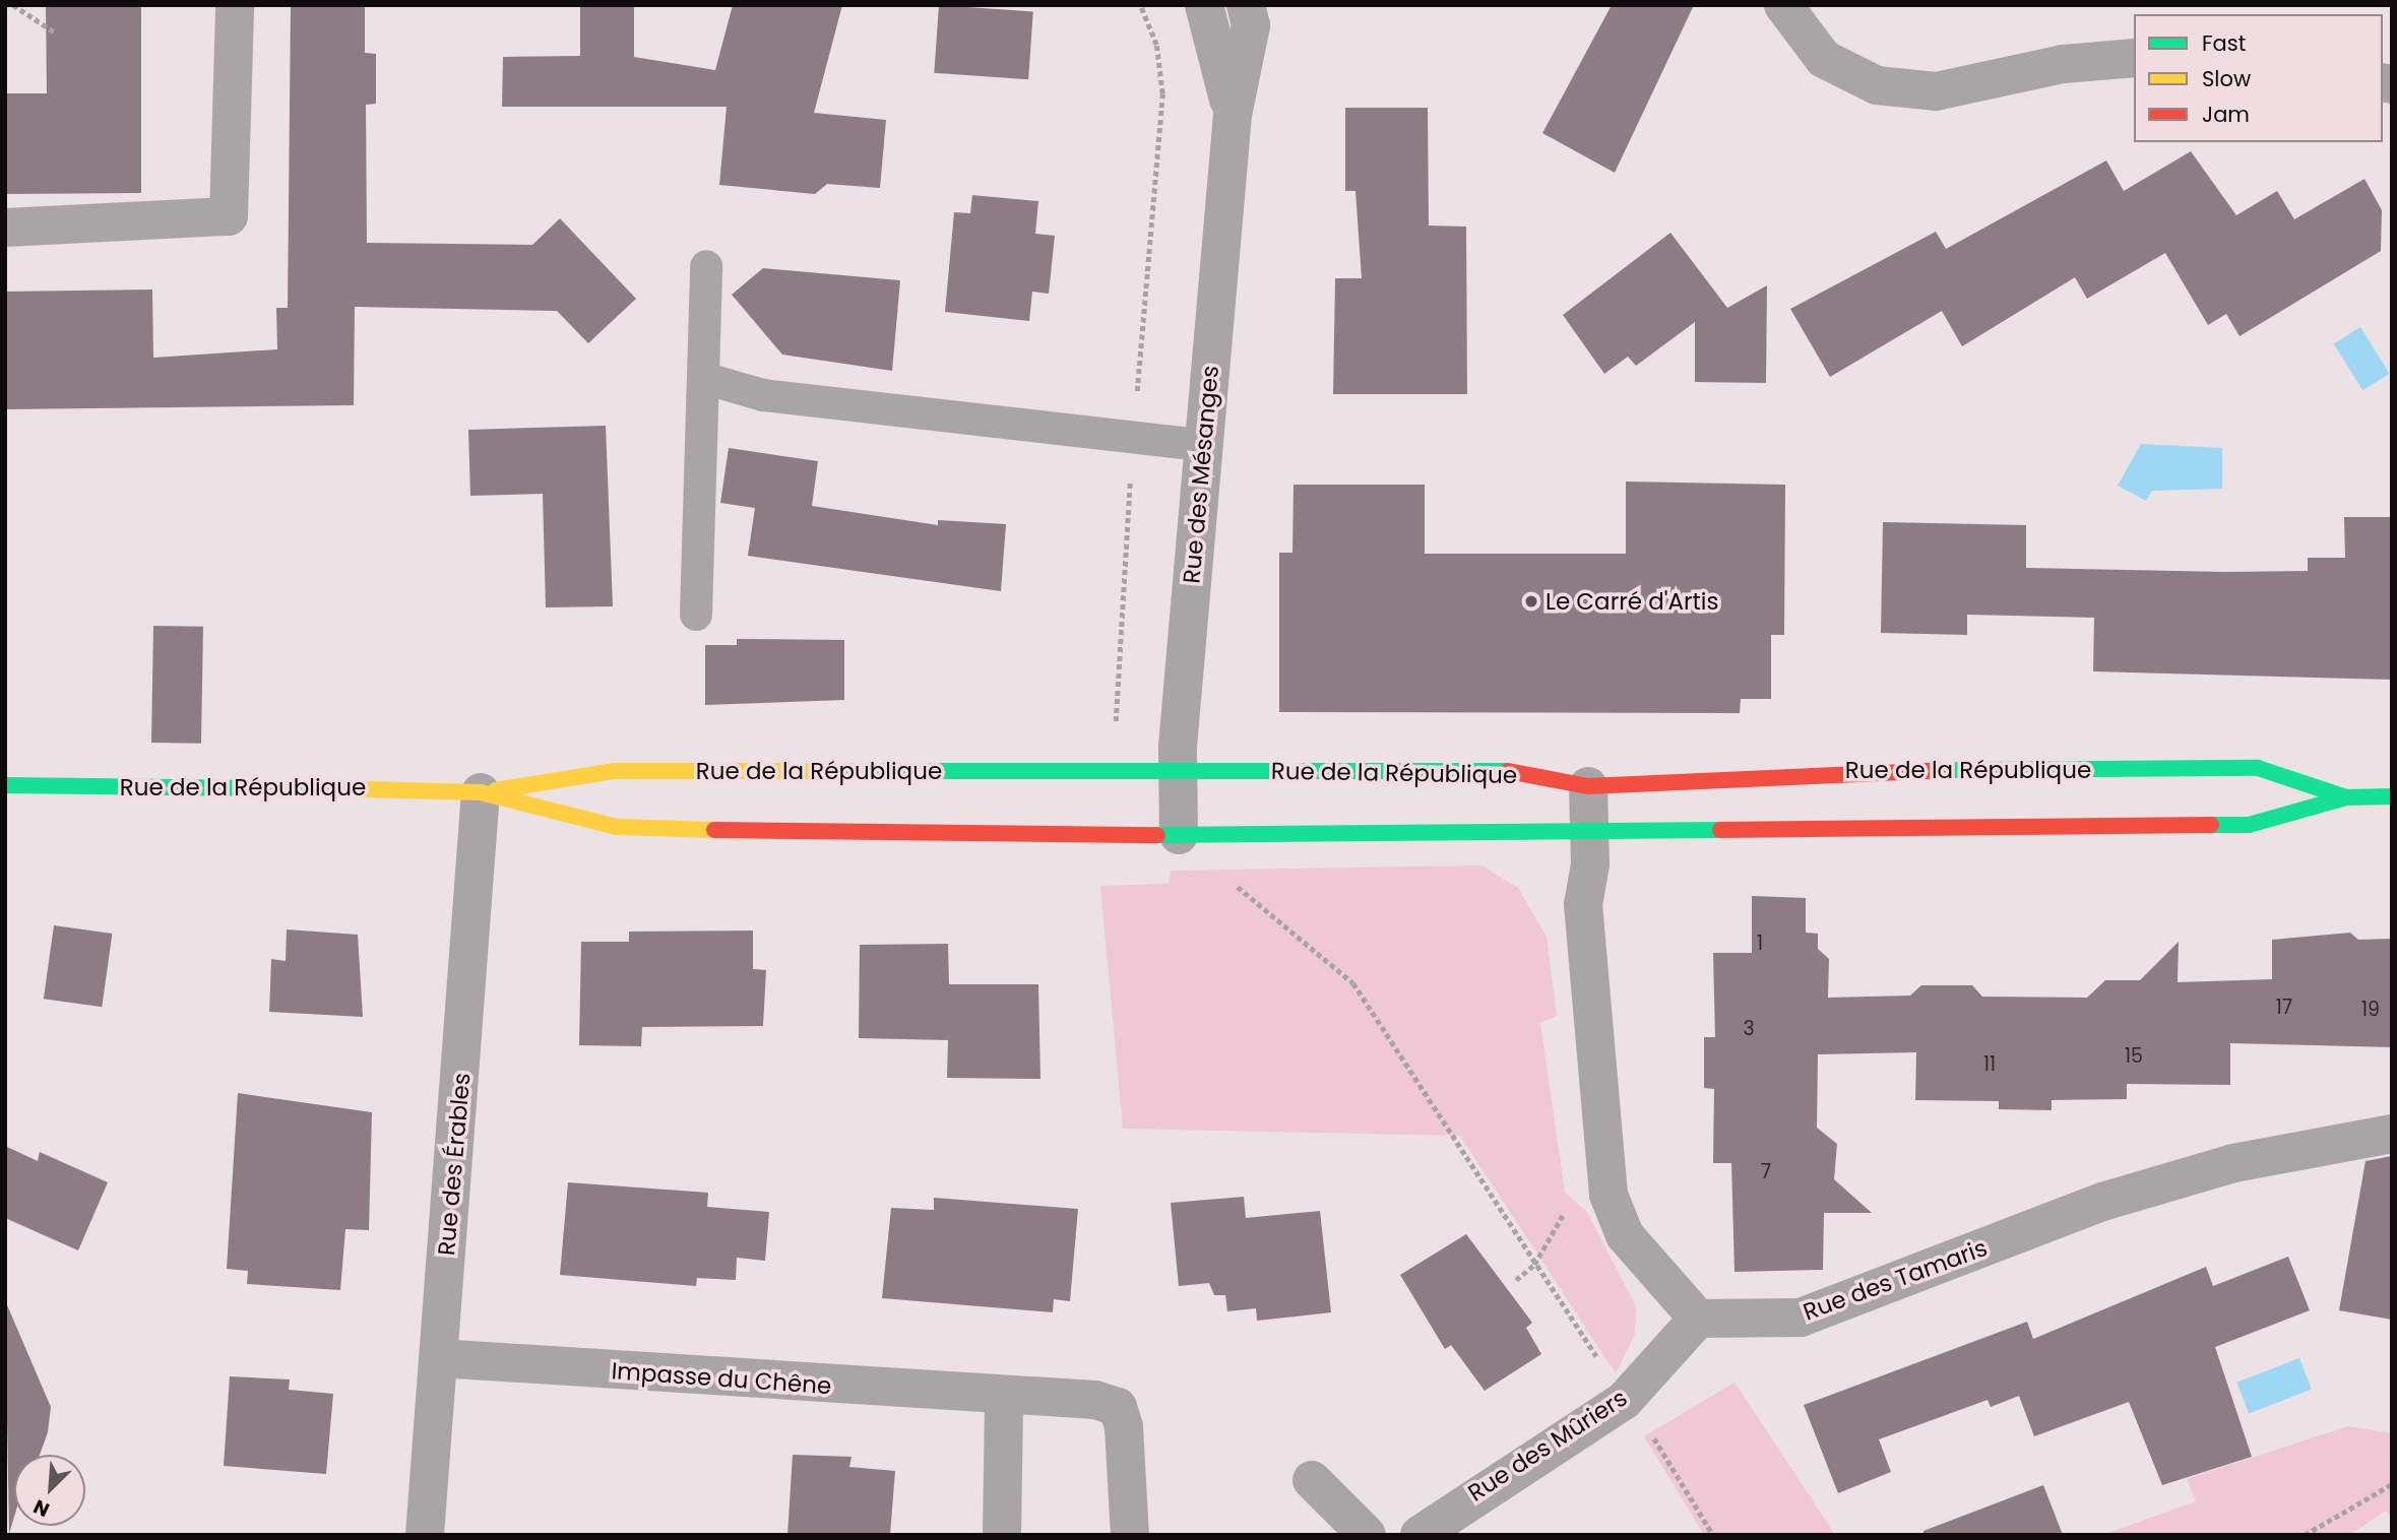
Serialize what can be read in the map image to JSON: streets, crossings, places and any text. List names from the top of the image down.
{
  "streets": {
    "street": [
      "Rue des Mésanges",
      "Rue de la République",
      "Rue des Érables",
      "Rue des Tamaris",
      "Impasse du Chêne",
      "Rue des Mûriers"
    ]
  },
  "crossings": [
    ["Rue des Mésanges", "Rue de la République"],
    ["Rue de la République", "Rue des Érables"],
    ["Rue des Érables", "Impasse du Chêne"],
    ["Rue des Tamaris", "Rue des Mûriers"]
  ],
  "places": ["Le Carré d'Artis"],
  "house_numbers": [
    "1",
    "17",
    "19",
    "3",
    "15",
    "11",
    "7"
  ],
  "legend": ["Fast", "Slow", "Jam"],
  "north": "bottom left"
}
